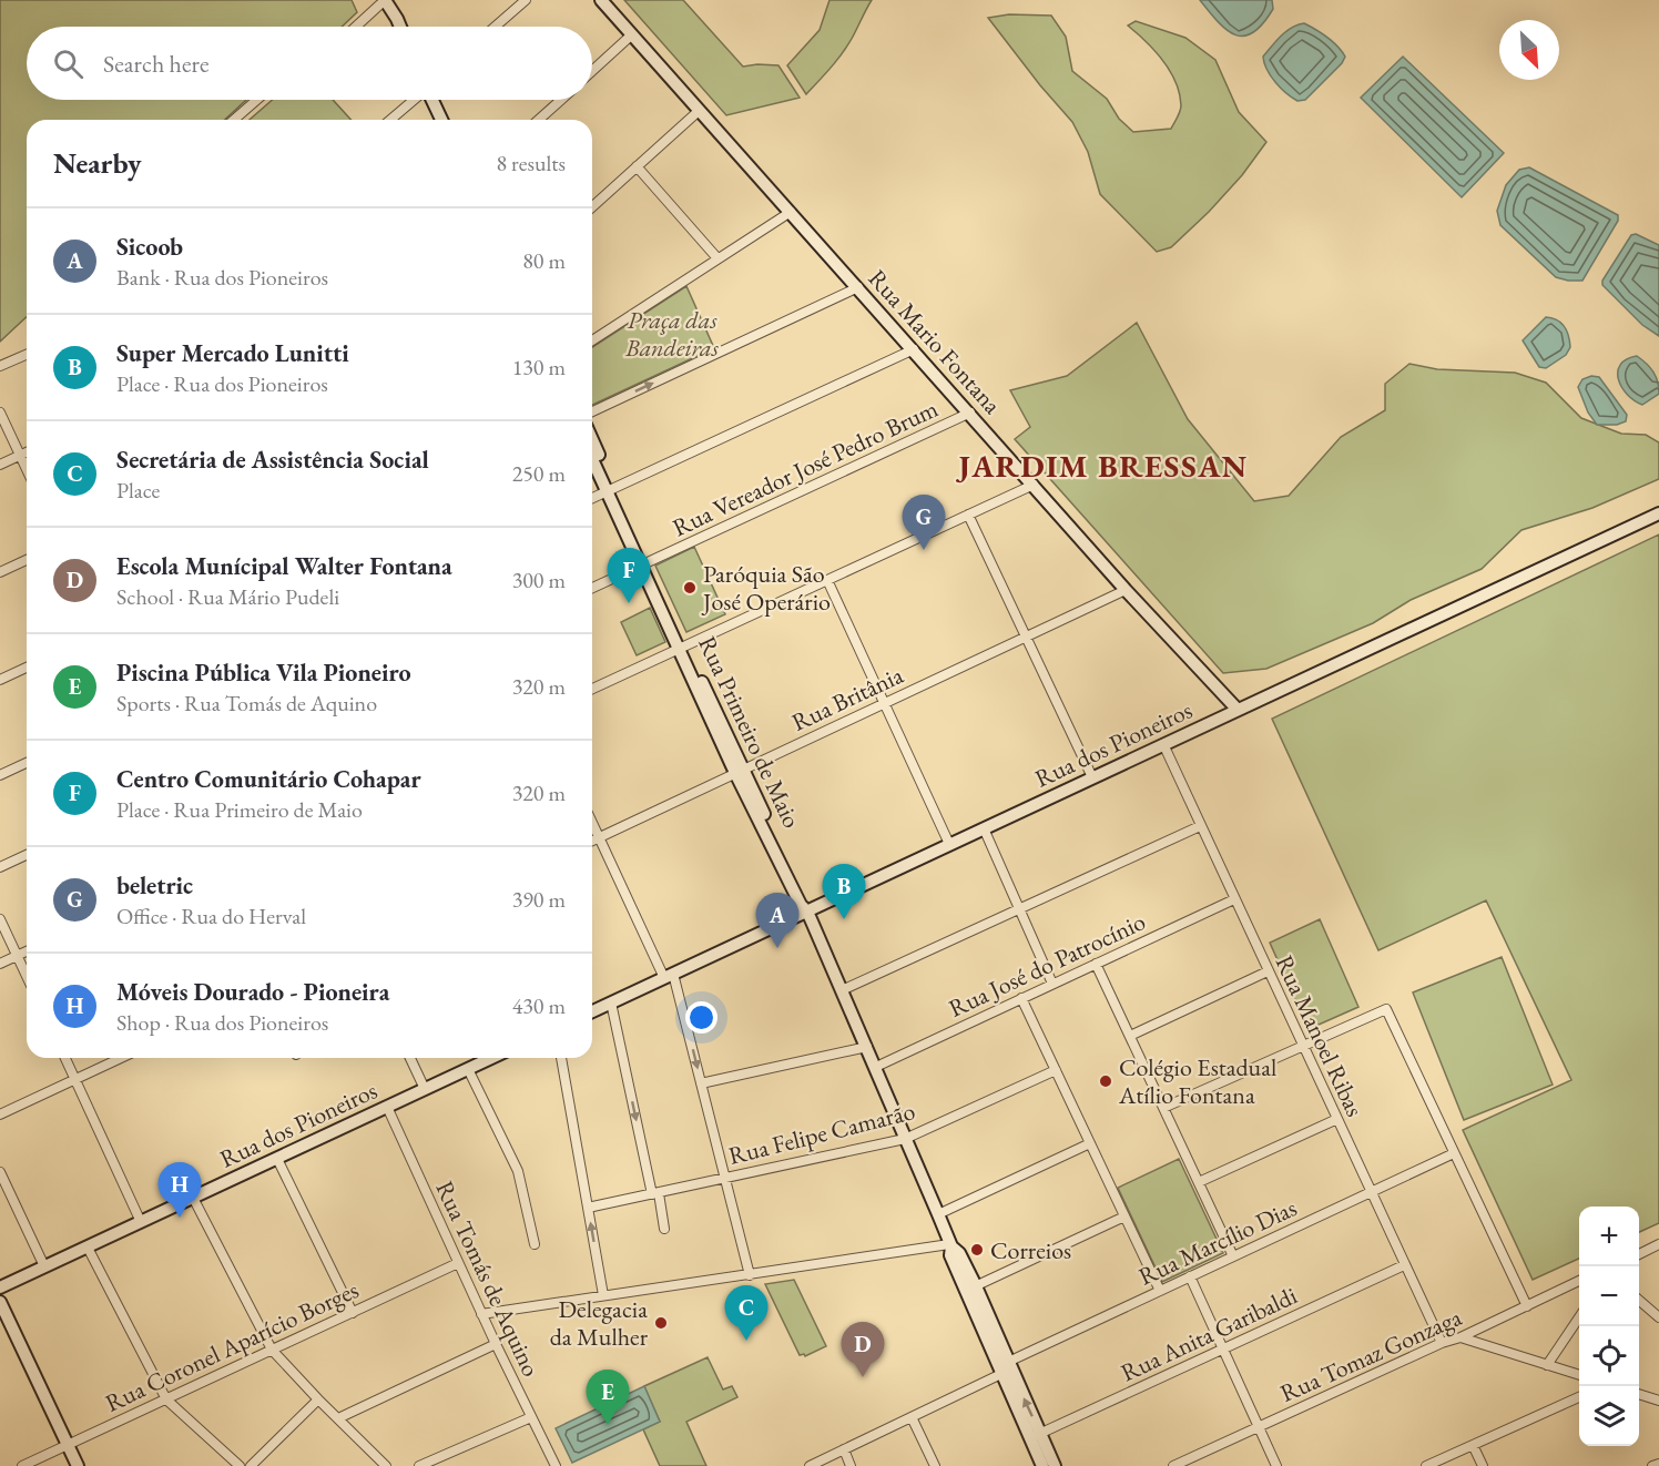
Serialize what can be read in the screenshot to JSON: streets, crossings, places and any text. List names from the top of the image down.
{
  "streets": {
    "main road": ["Rua Mario Fontana", "Rua Primeiro de Maio", "Rua dos Pioneiros"],
    "street": [
      "Rua Vereador José Pedro Brum",
      "Rua Britânia",
      "Rua José do Patrocínio",
      "Rua Manoel Ribas",
      "Rua Felipe Camarão",
      "Rua Marcílio Dias",
      "Rua Tomás de Aquino",
      "Rua Anita Garibaldi",
      "Rua Coronel Aparício Borges",
      "Rua Tomaz Gonzaga"
    ]
  },
  "crossings": [
    ["Rua Mario Fontana", "Rua Vereador José Pedro Brum"],
    ["Rua Mario Fontana", "Rua Britânia"],
    ["Rua Mario Fontana", "Rua dos Pioneiros"],
    ["Rua Vereador José Pedro Brum", "Rua Primeiro de Maio"],
    ["Rua Britânia", "Rua Primeiro de Maio"],
    ["Rua Primeiro de Maio", "Rua dos Pioneiros"],
    ["Rua Primeiro de Maio", "Rua José do Patrocínio"],
    ["Rua Primeiro de Maio", "Rua Felipe Camarão"],
    ["Rua Primeiro de Maio", "Rua Marcílio Dias"],
    ["Rua Primeiro de Maio", "Rua Anita Garibaldi"],
    ["Rua dos Pioneiros", "Rua Manoel Ribas"],
    ["Rua dos Pioneiros", "Rua Tomás de Aquino"],
    ["Rua José do Patrocínio", "Rua Manoel Ribas"],
    ["Rua Manoel Ribas", "Rua Marcílio Dias"],
    ["Rua Manoel Ribas", "Rua Anita Garibaldi"],
    ["Rua Manoel Ribas", "Rua Tomaz Gonzaga"],
    ["Rua Tomás de Aquino", "Rua Coronel Aparício Borges"]
  ],
  "districts": ["JARDIM BRESSAN"],
  "parks": ["Praça das Bandeiras"],
  "places": [
    "Paróquia São José Operário",
    "Colégio Estadual Atílio Fontana",
    "Correios",
    "Delegacia da Mulher"
  ],
  "north": "bottom right",
  "page": {
    "search": "Search here",
    "heading": ["Nearby", "8 results"],
    "list": [
      {
        "mark": "A",
        "name": "Sicoob",
        "note": "Bank · Rua dos Pioneiros",
        "value": "80 m"
      },
      {
        "mark": "B",
        "name": "Super Mercado Lunitti",
        "note": "Place · Rua dos Pioneiros",
        "value": "130 m"
      },
      {
        "mark": "C",
        "name": "Secretária de Assistência Social",
        "note": "Place",
        "value": "250 m"
      },
      {
        "mark": "D",
        "name": "Escola Munícipal Walter Fontana",
        "note": "School · Rua Mário Pudeli",
        "value": "300 m"
      },
      {
        "mark": "E",
        "name": "Piscina Pública Vila Pioneiro",
        "note": "Sports · Rua Tomás de Aquino",
        "value": "320 m"
      },
      {
        "mark": "F",
        "name": "Centro Comunitário Cohapar",
        "note": "Place · Rua Primeiro de Maio",
        "value": "320 m"
      },
      {
        "mark": "G",
        "name": "beletric",
        "note": "Office · Rua do Herval",
        "value": "390 m"
      },
      {
        "mark": "H",
        "name": "Móveis Dourado - Pioneira",
        "note": "Shop · Rua dos Pioneiros",
        "value": "430 m"
      }
    ],
    "pins": [
      "G",
      "F",
      "B",
      "A",
      "H",
      "C",
      "D",
      "E"
    ],
    "map_buttons": ["+", "−"]
  }
}
